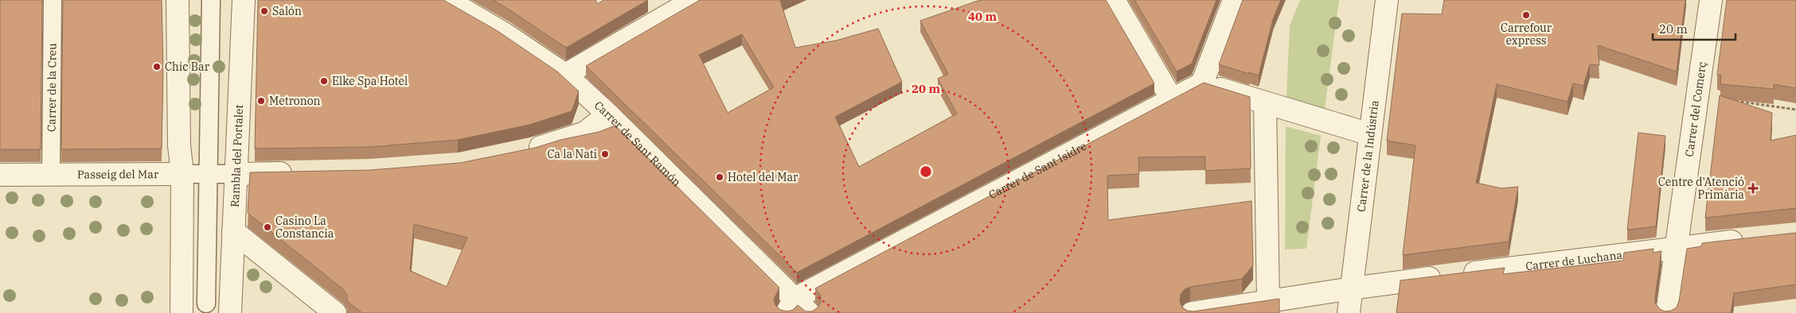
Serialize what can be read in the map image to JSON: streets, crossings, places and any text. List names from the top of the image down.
{
  "streets": {
    "street": [
      "Carrer de la Creu",
      "Carrer del Comerç",
      "Carrer de Sant Ramón",
      "Rambla del Portalet",
      "Carrer de la Indústria",
      "Carrer de Sant Isidre",
      "Passeig del Mar",
      "Carrer de Luchana"
    ]
  },
  "crossings": [
    ["Carrer de la Creu", "Passeig del Mar"],
    ["Carrer del Comerç", "Carrer de Luchana"],
    ["Carrer de Sant Ramón", "Carrer de Sant Isidre"],
    ["Rambla del Portalet", "Passeig del Mar"],
    ["Carrer de la Indústria", "Carrer de Luchana"]
  ],
  "places": {
    "other": [
      "Salón",
      "Carrefour express",
      "Chic Bar",
      "Elke Spa Hotel",
      "Metronon",
      "Ca la Nati",
      "Hotel del Mar",
      "Casino La Constancia"
    ],
    "health": ["Centre d'Atenció Primària"]
  },
  "scale_bar": "20 m",
  "rings": ["40 m", "20 m"]
}
